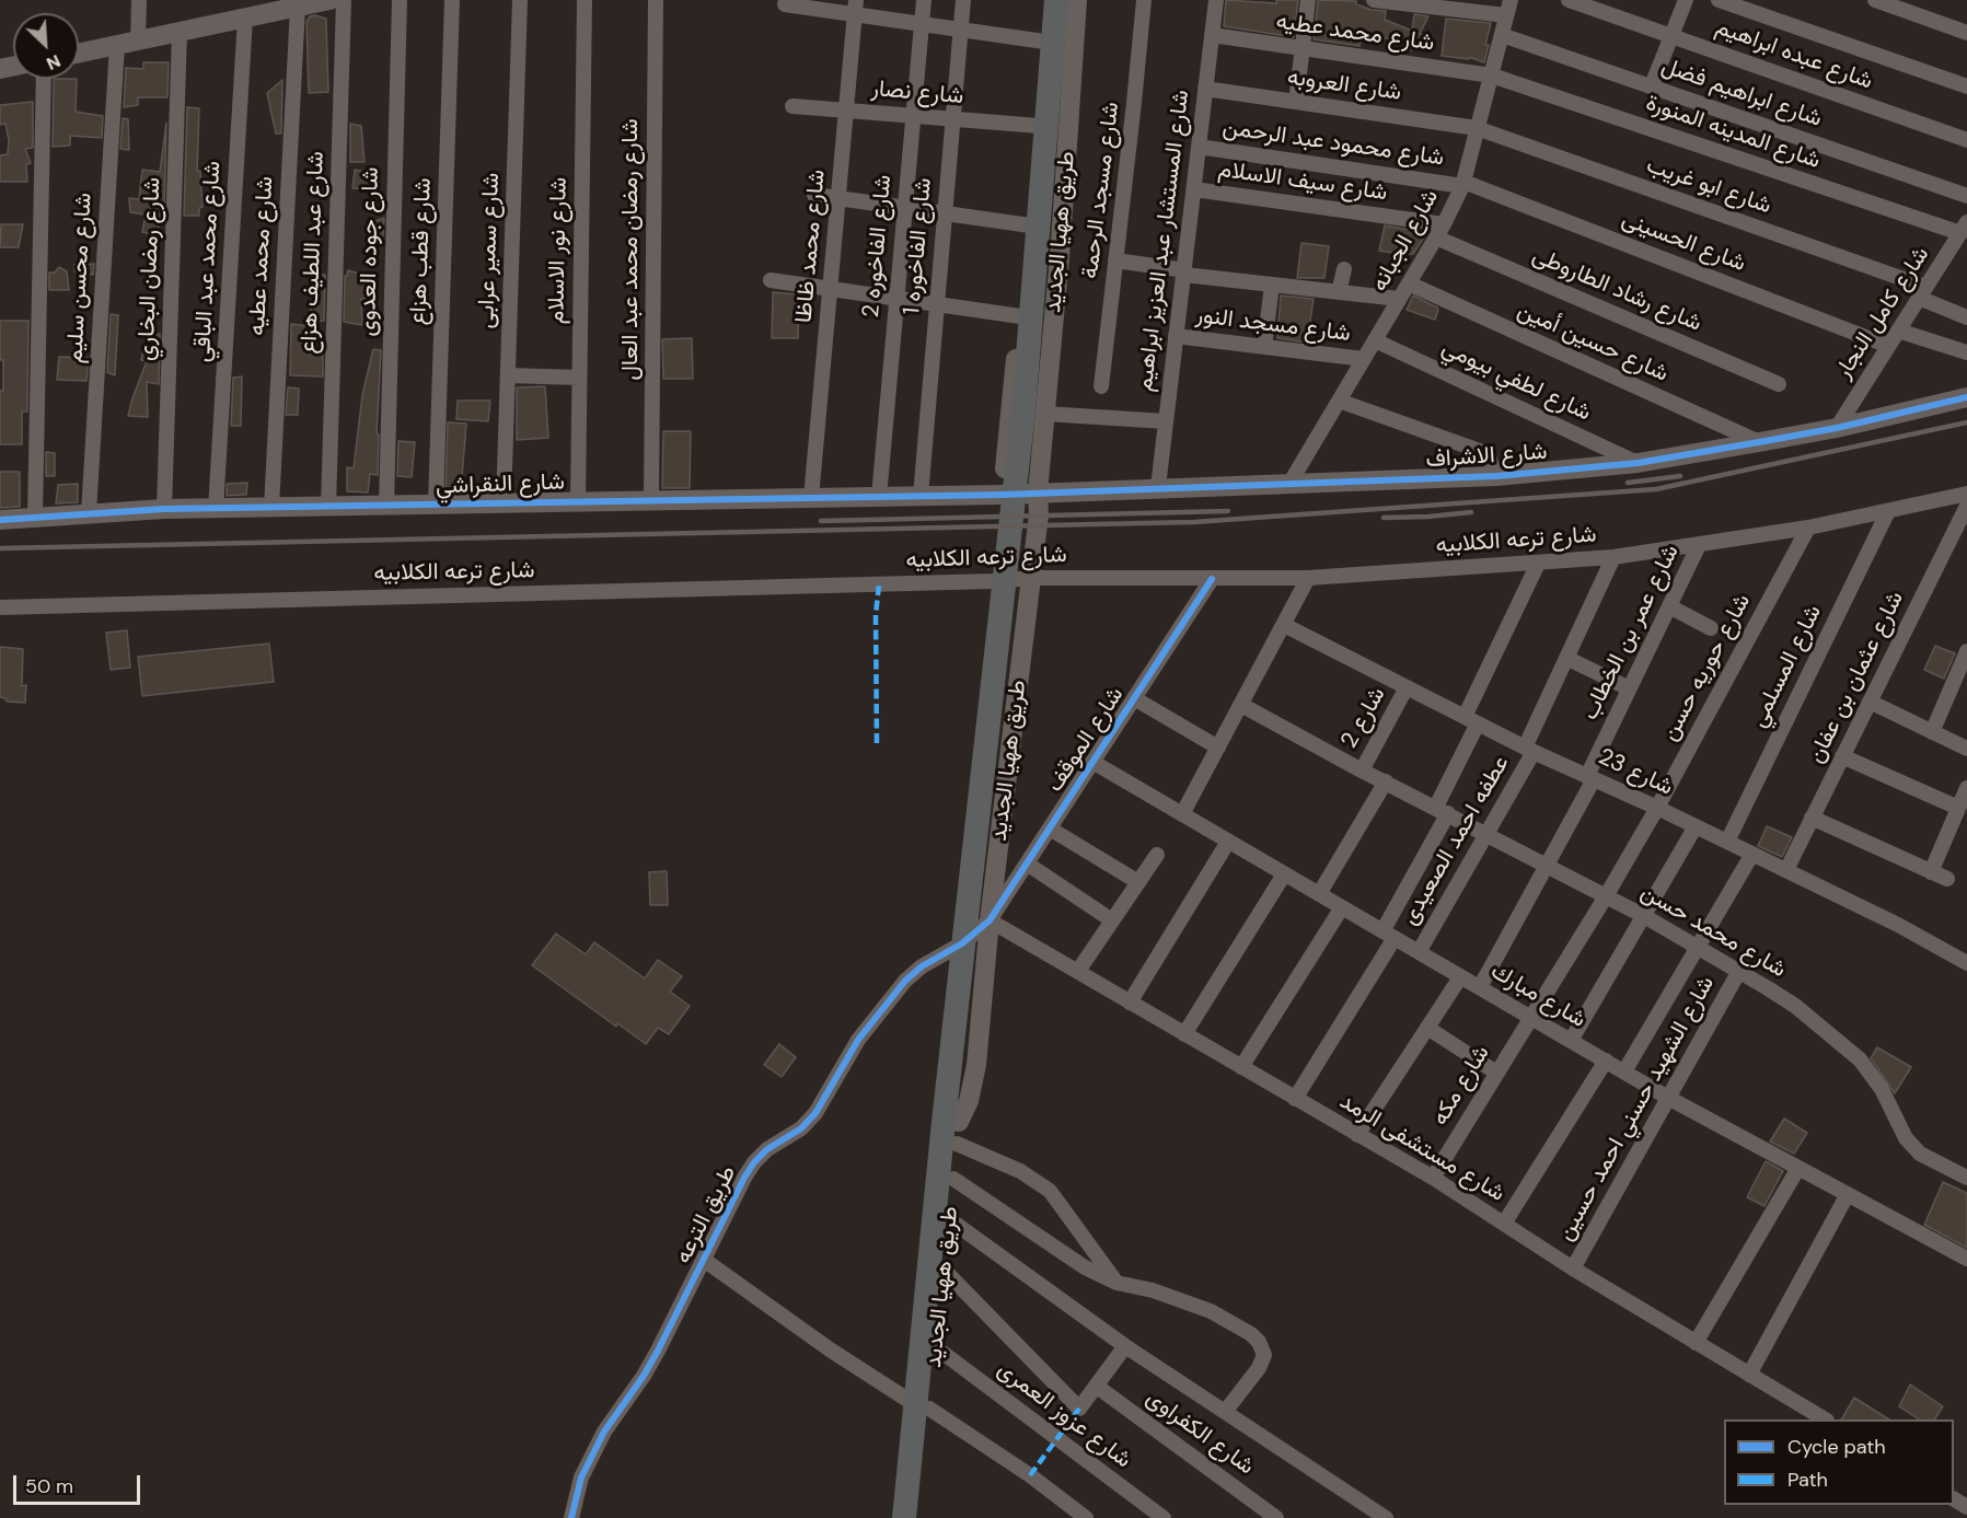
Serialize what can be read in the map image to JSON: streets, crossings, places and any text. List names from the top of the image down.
{
  "streets": {
    "main road": ["طريق ههيا الجديد"],
    "street": [
      "شارع محمد عطيه",
      "شارع عبده ابراهيم",
      "شارع العروبه",
      "شارع نصار",
      "شارع ابراهيم فضل",
      "شارع المدينه المنورة",
      "شارع محمود عبد الرحمن",
      "شارع سيف الاسلام",
      "شارع ابو غريب",
      "شارع مسجد الرحمة",
      "شارع المستشار عبد العزيز ابراهيم",
      "شارع الجبانه",
      "شارع الحسينى",
      "شارع محمد ظاظا",
      "شارع الفاخوره 2",
      "شارع الفاخوره 1",
      "شارع رمضان محمد عبد العال",
      "شارع سمير عرابى",
      "شارع نور الاسلام",
      "شارع جوده العدوى",
      "شارع قطب هزاع",
      "شارع عبد اللطيف هزاع",
      "شارع محمد عبد الباقي",
      "شارع رمضان البخاري",
      "شارع محسن سليم",
      "شارع رشاد الطاروطى",
      "شارع كامل النجار",
      "شارع مسجد النور",
      "شارع حسين أمين",
      "شارع لطفي بيومي",
      "شارع الاشراف",
      "شارع النقراشي",
      "شارع ترعه الكلابيه",
      "شارع عمر بن الخطاب",
      "شارع المسلمي",
      "شارع حوريه حسن",
      "شارع عثمان بن عفان",
      "شارع 2",
      "شارع الموقف",
      "شارع 23",
      "عطفه احمد الصعيدى",
      "شارع محمد حسن",
      "شارع مبارك",
      "شارع مكه",
      "شارع الشهيد حسني احمد حسين",
      "شارع مستشفى الرمد",
      "طريق الترعه",
      "شارع عزوز العمرى",
      "شارع الكفراوى"
    ]
  },
  "crossings": [
    ["شارع محمد عطيه", "شارع المدينه المنورة"],
    ["شارع محمد عطيه", "شارع المستشار عبد العزيز ابراهيم"],
    ["شارع محمد عطيه", "شارع الجبانه"],
    ["شارع محمد عطيه", "شارع النقراشي"],
    ["شارع العروبه", "شارع ابو غريب"],
    ["شارع العروبه", "شارع المستشار عبد العزيز ابراهيم"],
    ["شارع العروبه", "شارع الجبانه"],
    ["شارع نصار", "طريق ههيا الجديد"],
    ["شارع نصار", "شارع محمد ظاظا"],
    ["شارع نصار", "شارع الفاخوره 2"],
    ["شارع نصار", "شارع الفاخوره 1"],
    ["شارع ابراهيم فضل", "شارع الجبانه"],
    ["شارع المدينه المنورة", "شارع الجبانه"],
    ["شارع المدينه المنورة", "شارع كامل النجار"],
    ["شارع محمود عبد الرحمن", "شارع المستشار عبد العزيز ابراهيم"],
    ["شارع محمود عبد الرحمن", "شارع الجبانه"],
    ["شارع محمود عبد الرحمن", "شارع الحسينى"],
    ["شارع سيف الاسلام", "شارع المستشار عبد العزيز ابراهيم"],
    ["شارع سيف الاسلام", "شارع الجبانه"],
    ["شارع سيف الاسلام", "شارع رشاد الطاروطى"],
    ["شارع ابو غريب", "شارع الجبانه"],
    ["شارع ابو غريب", "شارع كامل النجار"],
    ["طريق ههيا الجديد", "شارع الاشراف"],
    ["طريق ههيا الجديد", "شارع النقراشي"],
    ["طريق ههيا الجديد", "شارع ترعه الكلابيه"],
    ["طريق ههيا الجديد", "شارع الموقف"],
    ["طريق ههيا الجديد", "شارع مستشفى الرمد"],
    ["طريق ههيا الجديد", "طريق الترعه"],
    ["طريق ههيا الجديد", "شارع عزوز العمرى"],
    ["شارع المستشار عبد العزيز ابراهيم", "شارع مسجد النور"],
    ["شارع المستشار عبد العزيز ابراهيم", "شارع الاشراف"],
    ["شارع الجبانه", "شارع الحسينى"],
    ["شارع الجبانه", "شارع رشاد الطاروطى"],
    ["شارع الجبانه", "شارع مسجد النور"],
    ["شارع الجبانه", "شارع حسين أمين"],
    ["شارع الجبانه", "شارع لطفي بيومي"],
    ["شارع الجبانه", "شارع الاشراف"],
    ["شارع الحسينى", "شارع كامل النجار"],
    ["شارع محمد ظاظا", "شارع النقراشي"],
    ["شارع الفاخوره 2", "شارع النقراشي"],
    ["شارع الفاخوره 1", "شارع النقراشي"],
    ["شارع رمضان محمد عبد العال", "شارع النقراشي"],
    ["شارع سمير عرابى", "شارع النقراشي"],
    ["شارع نور الاسلام", "شارع النقراشي"],
    ["شارع جوده العدوى", "شارع النقراشي"],
    ["شارع قطب هزاع", "شارع النقراشي"],
    ["شارع عبد اللطيف هزاع", "شارع النقراشي"],
    ["شارع محمد عبد الباقي", "شارع النقراشي"],
    ["شارع رمضان البخاري", "شارع النقراشي"],
    ["شارع محسن سليم", "شارع النقراشي"],
    ["شارع كامل النجار", "شارع الاشراف"],
    ["شارع حسين أمين", "شارع الاشراف"],
    ["شارع لطفي بيومي", "شارع الاشراف"],
    ["شارع الاشراف", "شارع النقراشي"],
    ["شارع ترعه الكلابيه", "شارع عمر بن الخطاب"],
    ["شارع ترعه الكلابيه", "شارع المسلمي"],
    ["شارع ترعه الكلابيه", "شارع حوريه حسن"],
    ["شارع ترعه الكلابيه", "شارع الموقف"],
    ["شارع ترعه الكلابيه", "عطفه احمد الصعيدى"],
    ["شارع عمر بن الخطاب", "شارع 23"],
    ["شارع عمر بن الخطاب", "شارع محمد حسن"],
    ["شارع عمر بن الخطاب", "شارع مبارك"],
    ["شارع المسلمي", "شارع 23"],
    ["شارع حوريه حسن", "شارع 23"],
    ["شارع حوريه حسن", "شارع محمد حسن"],
    ["شارع حوريه حسن", "شارع مكه"],
    ["شارع عثمان بن عفان", "شارع 23"],
    ["شارع 2", "شارع 23"],
    ["شارع 2", "شارع محمد حسن"],
    ["شارع الموقف", "شارع مبارك"],
    ["شارع الموقف", "شارع مستشفى الرمد"],
    ["شارع الموقف", "طريق الترعه"],
    ["شارع 23", "عطفه احمد الصعيدى"],
    ["عطفه احمد الصعيدى", "شارع محمد حسن"],
    ["عطفه احمد الصعيدى", "شارع مبارك"],
    ["شارع محمد حسن", "شارع مكه"],
    ["شارع محمد حسن", "شارع الشهيد حسني احمد حسين"],
    ["شارع مبارك", "شارع مكه"],
    ["شارع مبارك", "شارع الشهيد حسني احمد حسين"],
    ["شارع مكه", "شارع مستشفى الرمد"],
    ["شارع الشهيد حسني احمد حسين", "شارع مستشفى الرمد"],
    ["شارع مستشفى الرمد", "طريق الترعه"]
  ],
  "legend": ["Cycle path", "Path"],
  "scale_bar": "50 m",
  "north": "bottom right"
}
